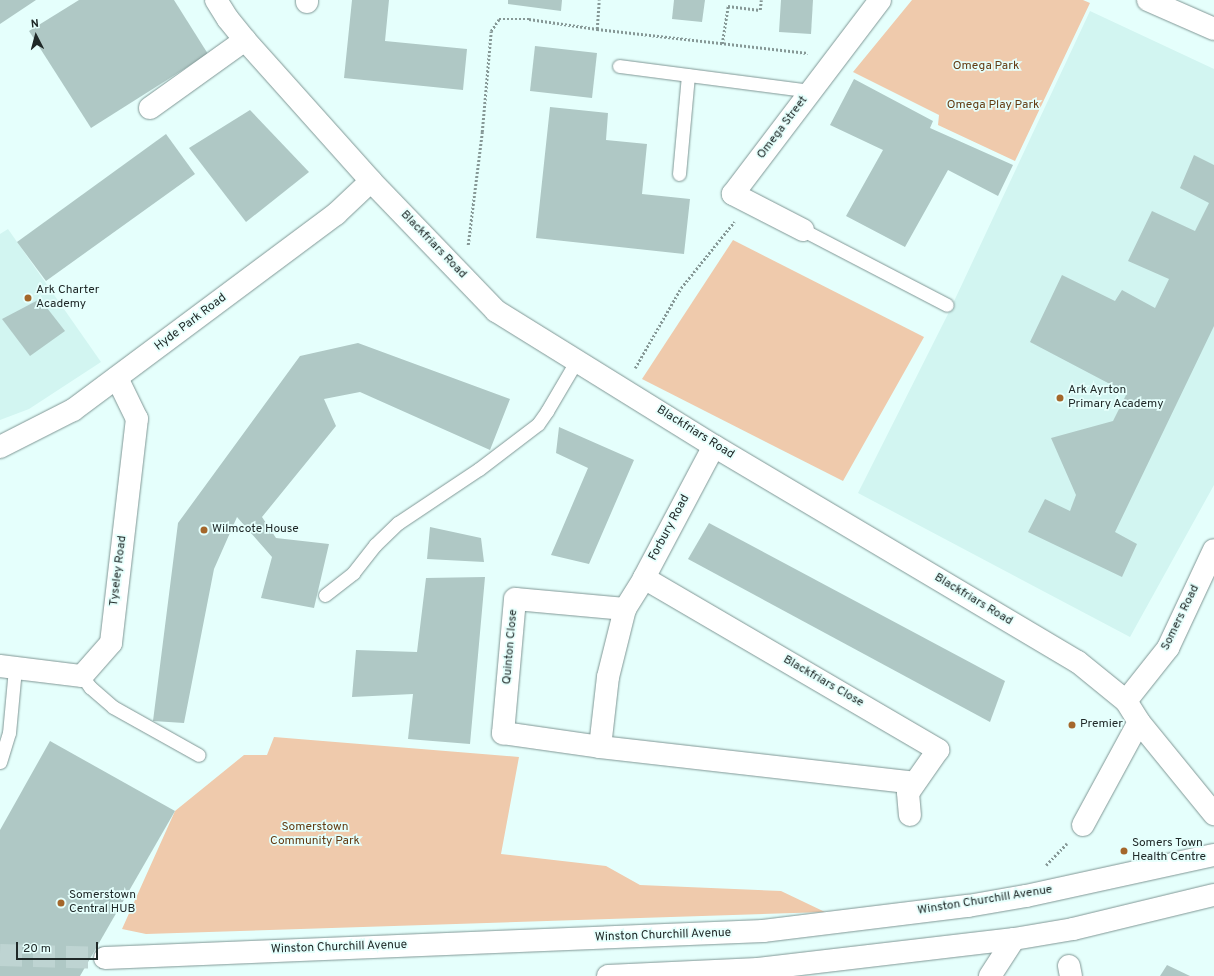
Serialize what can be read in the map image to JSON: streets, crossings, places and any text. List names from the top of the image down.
{
  "streets": {
    "street": [
      "Omega Street",
      "Blackfriars Road",
      "Hyde Park Road",
      "Forbury Road",
      "Tyseley Road",
      "Somers Road",
      "Quinton Close",
      "Blackfriars Close",
      "Winston Churchill Avenue"
    ]
  },
  "crossings": [
    ["Blackfriars Road", "Hyde Park Road"],
    ["Blackfriars Road", "Forbury Road"],
    ["Blackfriars Road", "Somers Road"],
    ["Hyde Park Road", "Tyseley Road"],
    ["Forbury Road", "Quinton Close"],
    ["Forbury Road", "Blackfriars Close"]
  ],
  "parks": ["Omega Park", "Omega Play Park", "Somerstown Community Park"],
  "places": [
    "Ark Charter Academy",
    "Ark Ayrton Primary Academy",
    "Wilmcote House",
    "Premier",
    "Somers Town Health Centre",
    "Somerstown Central HUB"
  ],
  "scale_bar": "20 m",
  "north": "top"
}
